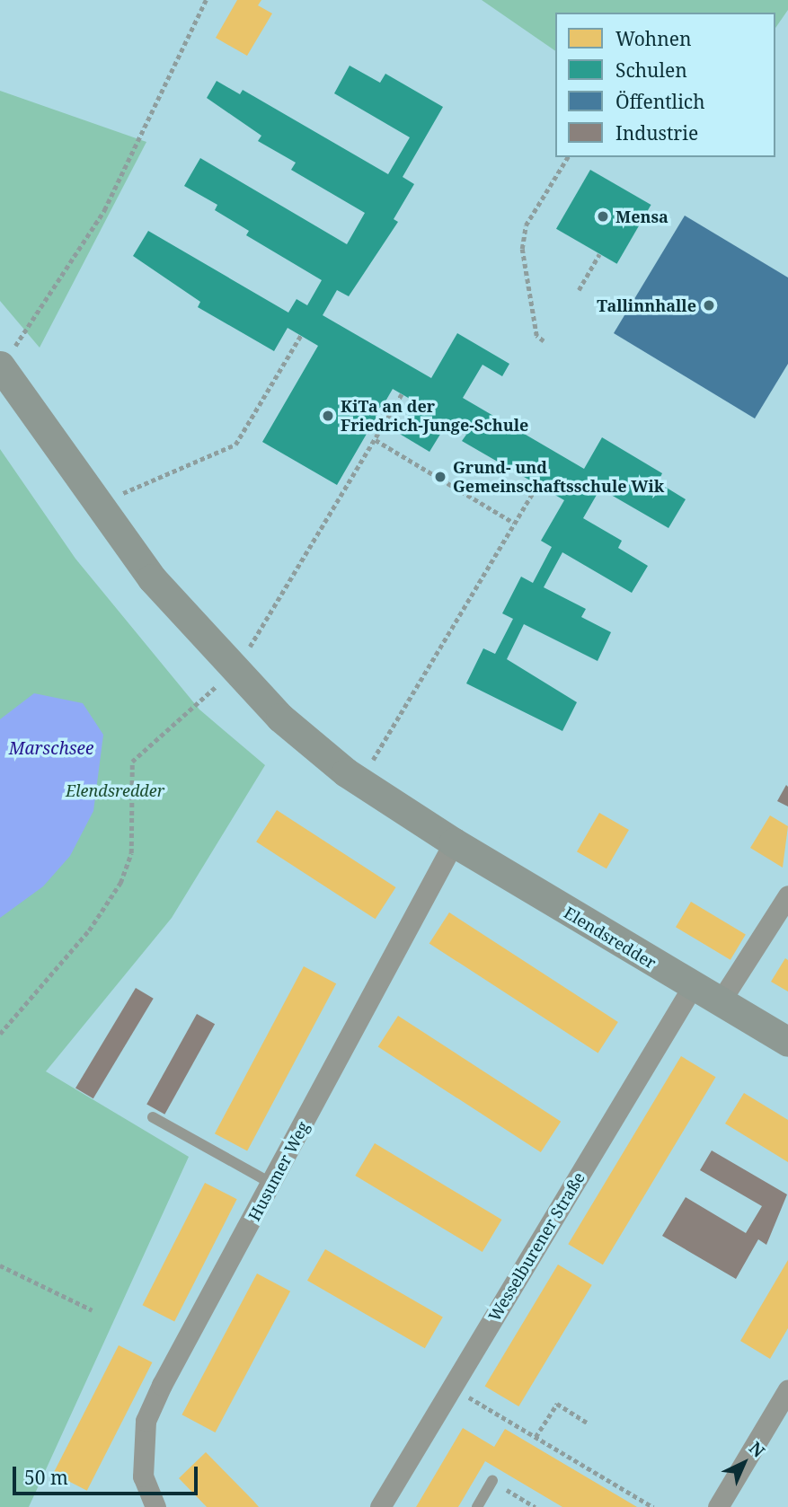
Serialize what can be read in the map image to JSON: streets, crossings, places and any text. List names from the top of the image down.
{
  "streets": {
    "main road": ["Elendsredder"],
    "street": ["Husumer Weg", "Wesselburener Straße"]
  },
  "crossings": [
    ["Elendsredder", "Husumer Weg"],
    ["Elendsredder", "Wesselburener Straße"]
  ],
  "water": ["Marschsee"],
  "parks": ["Elendsredder"],
  "places": [
    "Mensa",
    "Tallinnhalle",
    "KiTa an der Friedrich-Junge-Schule",
    "Grund- und Gemeinschaftsschule Wik"
  ],
  "legend": [
    "Wohnen",
    "Schulen",
    "Öffentlich",
    "Industrie"
  ],
  "scale_bar": "50 m",
  "north": "top right"
}
